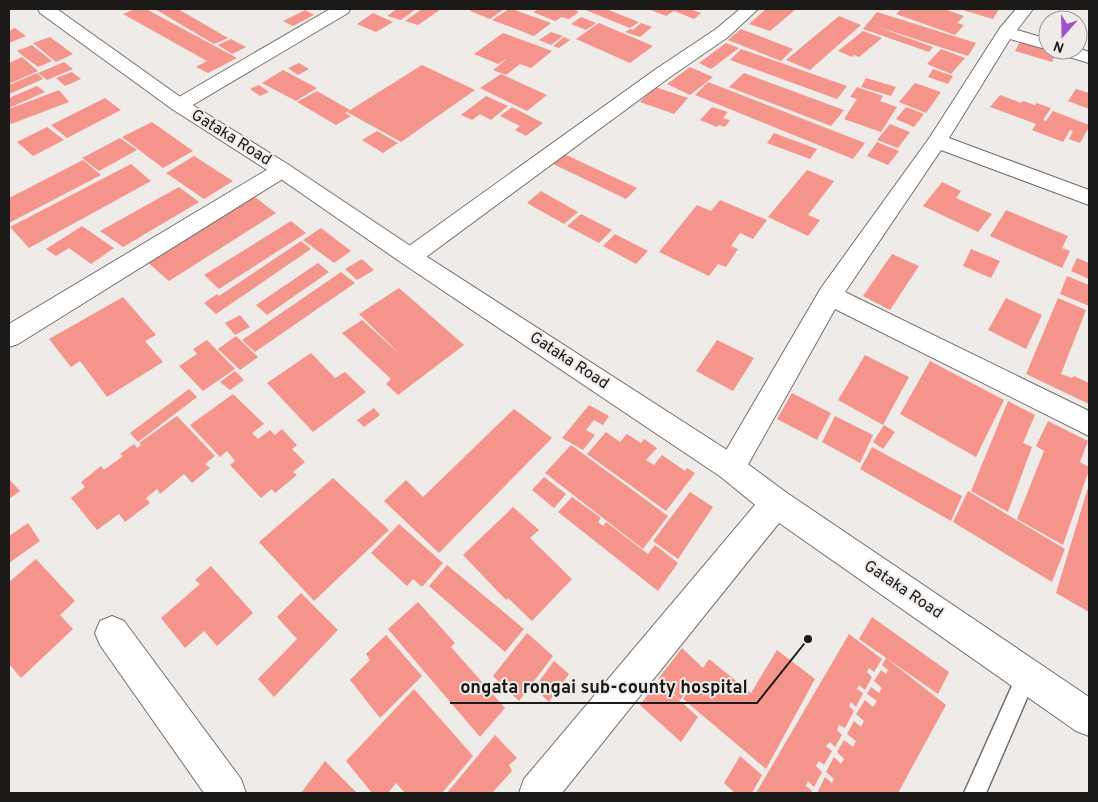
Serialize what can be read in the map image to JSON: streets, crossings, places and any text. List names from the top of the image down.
{
  "streets": {
    "street": ["Gataka Road"]
  },
  "places": ["ongata rongai sub-county hospital"],
  "north": "bottom"
}
